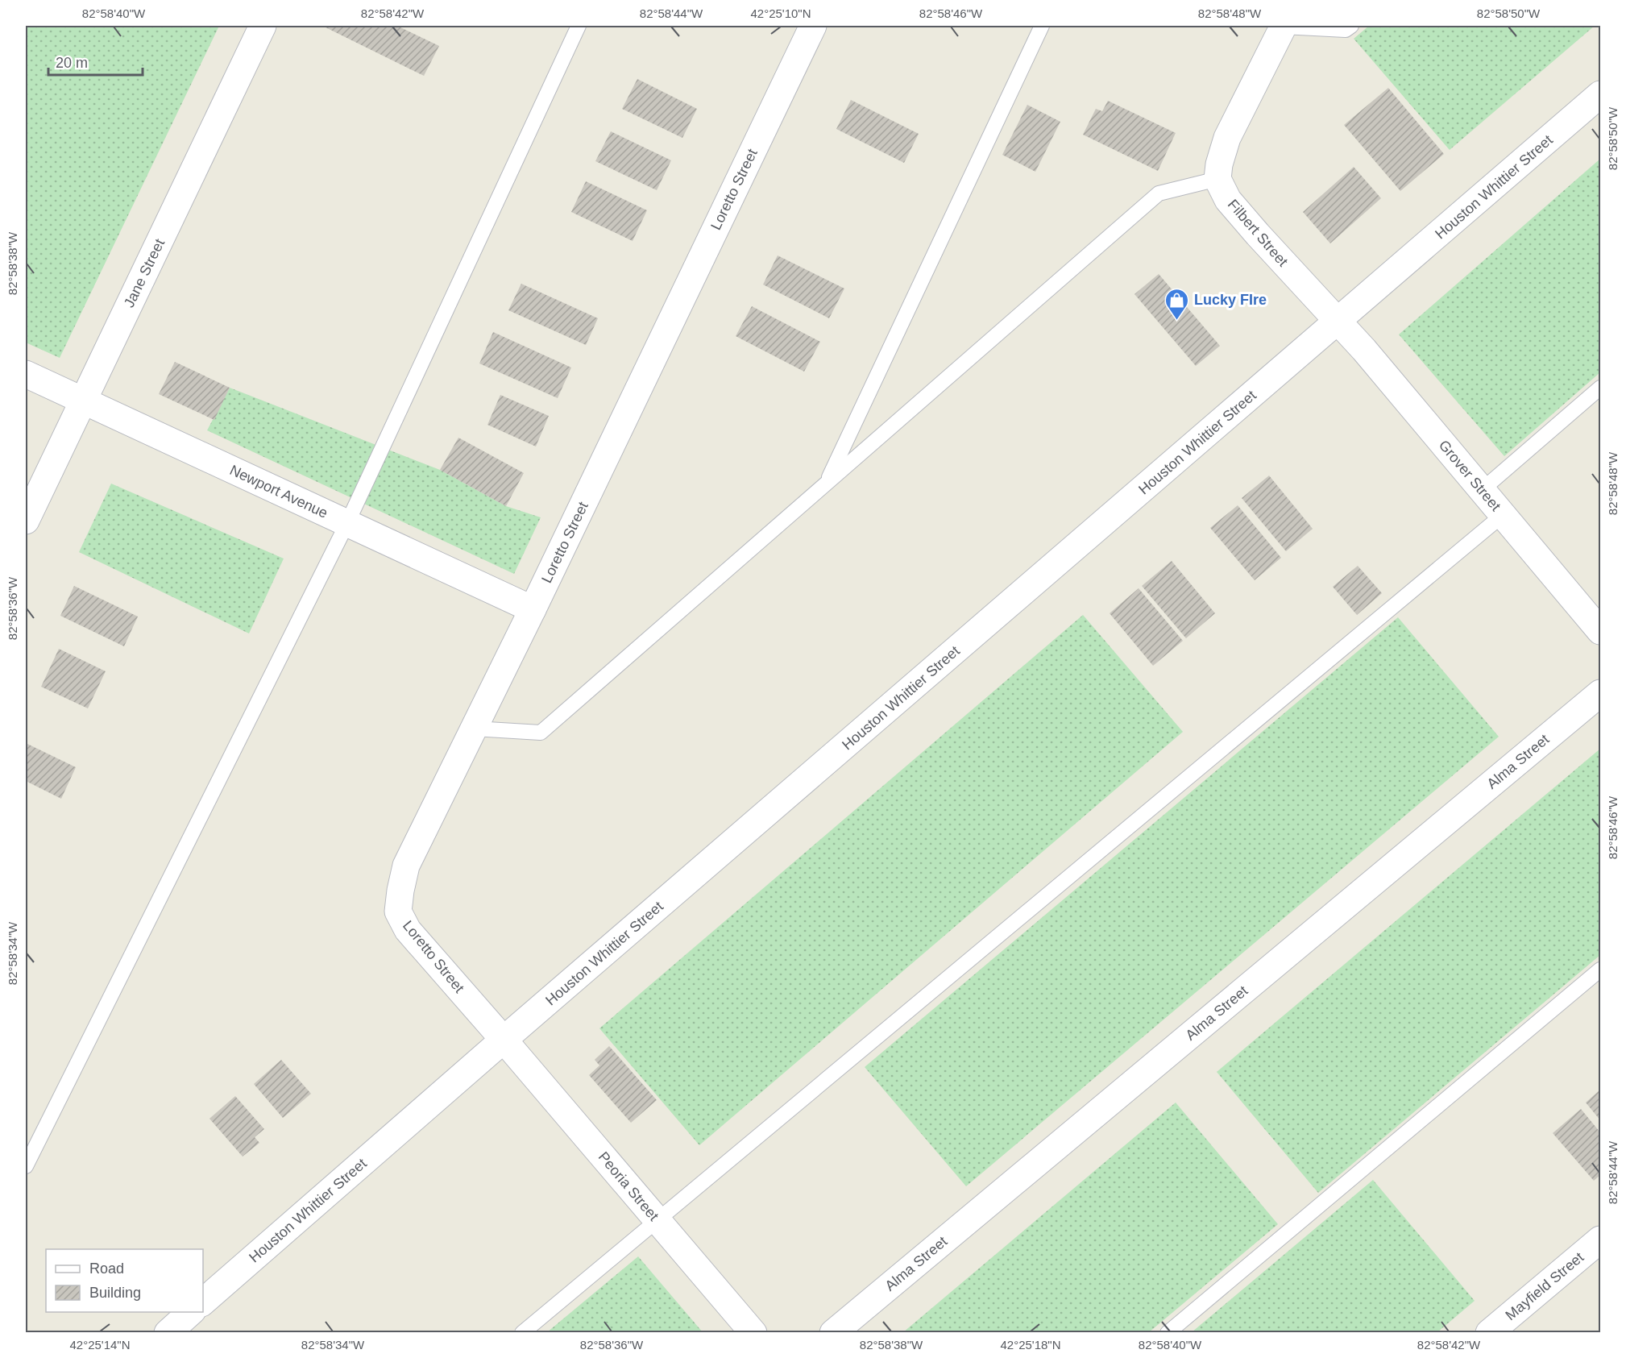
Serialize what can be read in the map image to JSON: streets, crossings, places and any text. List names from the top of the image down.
{
  "streets": {
    "street": [
      "Houston Whittier Street",
      "Loretto Street",
      "Filbert Street",
      "Jane Street",
      "Grover Street",
      "Newport Avenue",
      "Alma Street",
      "Peoria Street",
      "Mayfield Street"
    ]
  },
  "crossings": [
    ["Houston Whittier Street", "Loretto Street"],
    ["Houston Whittier Street", "Filbert Street"],
    ["Houston Whittier Street", "Grover Street"],
    ["Houston Whittier Street", "Peoria Street"],
    ["Loretto Street", "Newport Avenue"],
    ["Loretto Street", "Peoria Street"],
    ["Filbert Street", "Grover Street"],
    ["Jane Street", "Newport Avenue"]
  ],
  "places": {
    "shop": ["Lucky FIre"]
  },
  "legend": ["Road", "Building"],
  "scale_bar": "20 m",
  "coordinates": [
    "82°58'40\"W",
    "82°58'42\"W",
    "82°58'44\"W",
    "42°25'10\"N",
    "82°58'46\"W",
    "82°58'48\"W",
    "82°58'50\"W",
    "82°58'38\"W",
    "82°58'36\"W",
    "82°58'34\"W",
    "42°25'14\"N",
    "42°25'18\"N"
  ]
}
